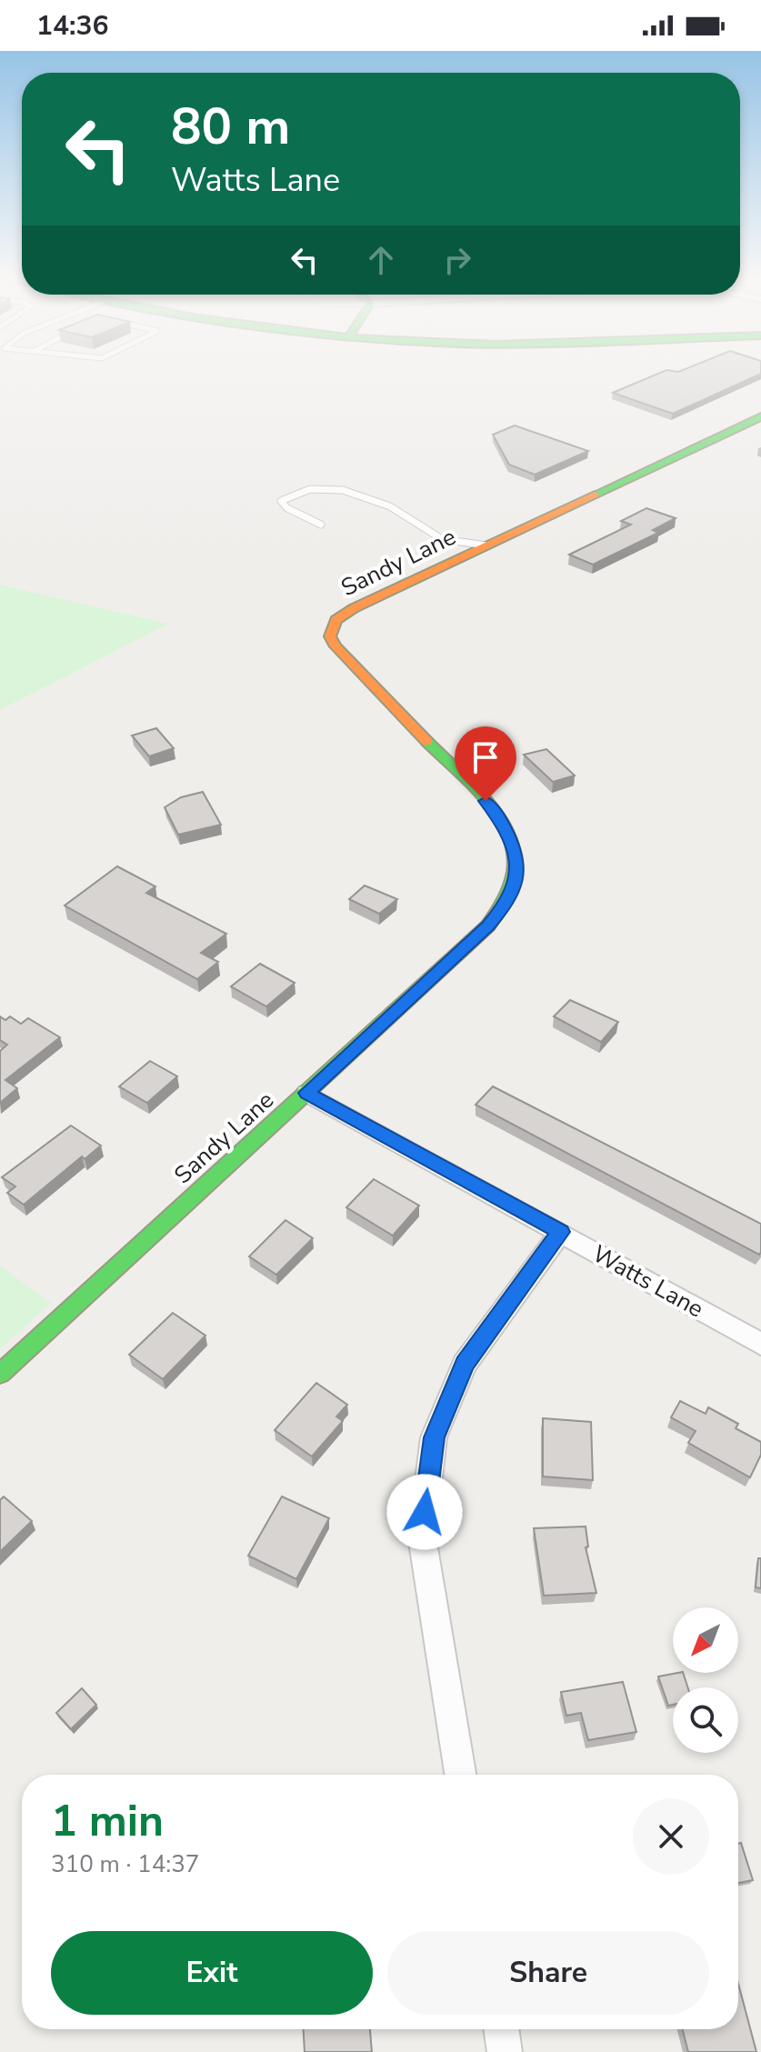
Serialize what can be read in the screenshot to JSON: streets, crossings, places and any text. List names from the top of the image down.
{
  "streets": {
    "main road": ["Sandy Lane"],
    "street": ["Watts Lane"]
  },
  "crossings": [
    ["Sandy Lane", "Watts Lane"]
  ],
  "north": "bottom left",
  "page": {
    "status": "14:36",
    "turn": ["80 m", "Watts Lane"],
    "heading": ["1 min", "310 m · 14:37"],
    "buttons": ["Exit", "Share"]
  }
}
